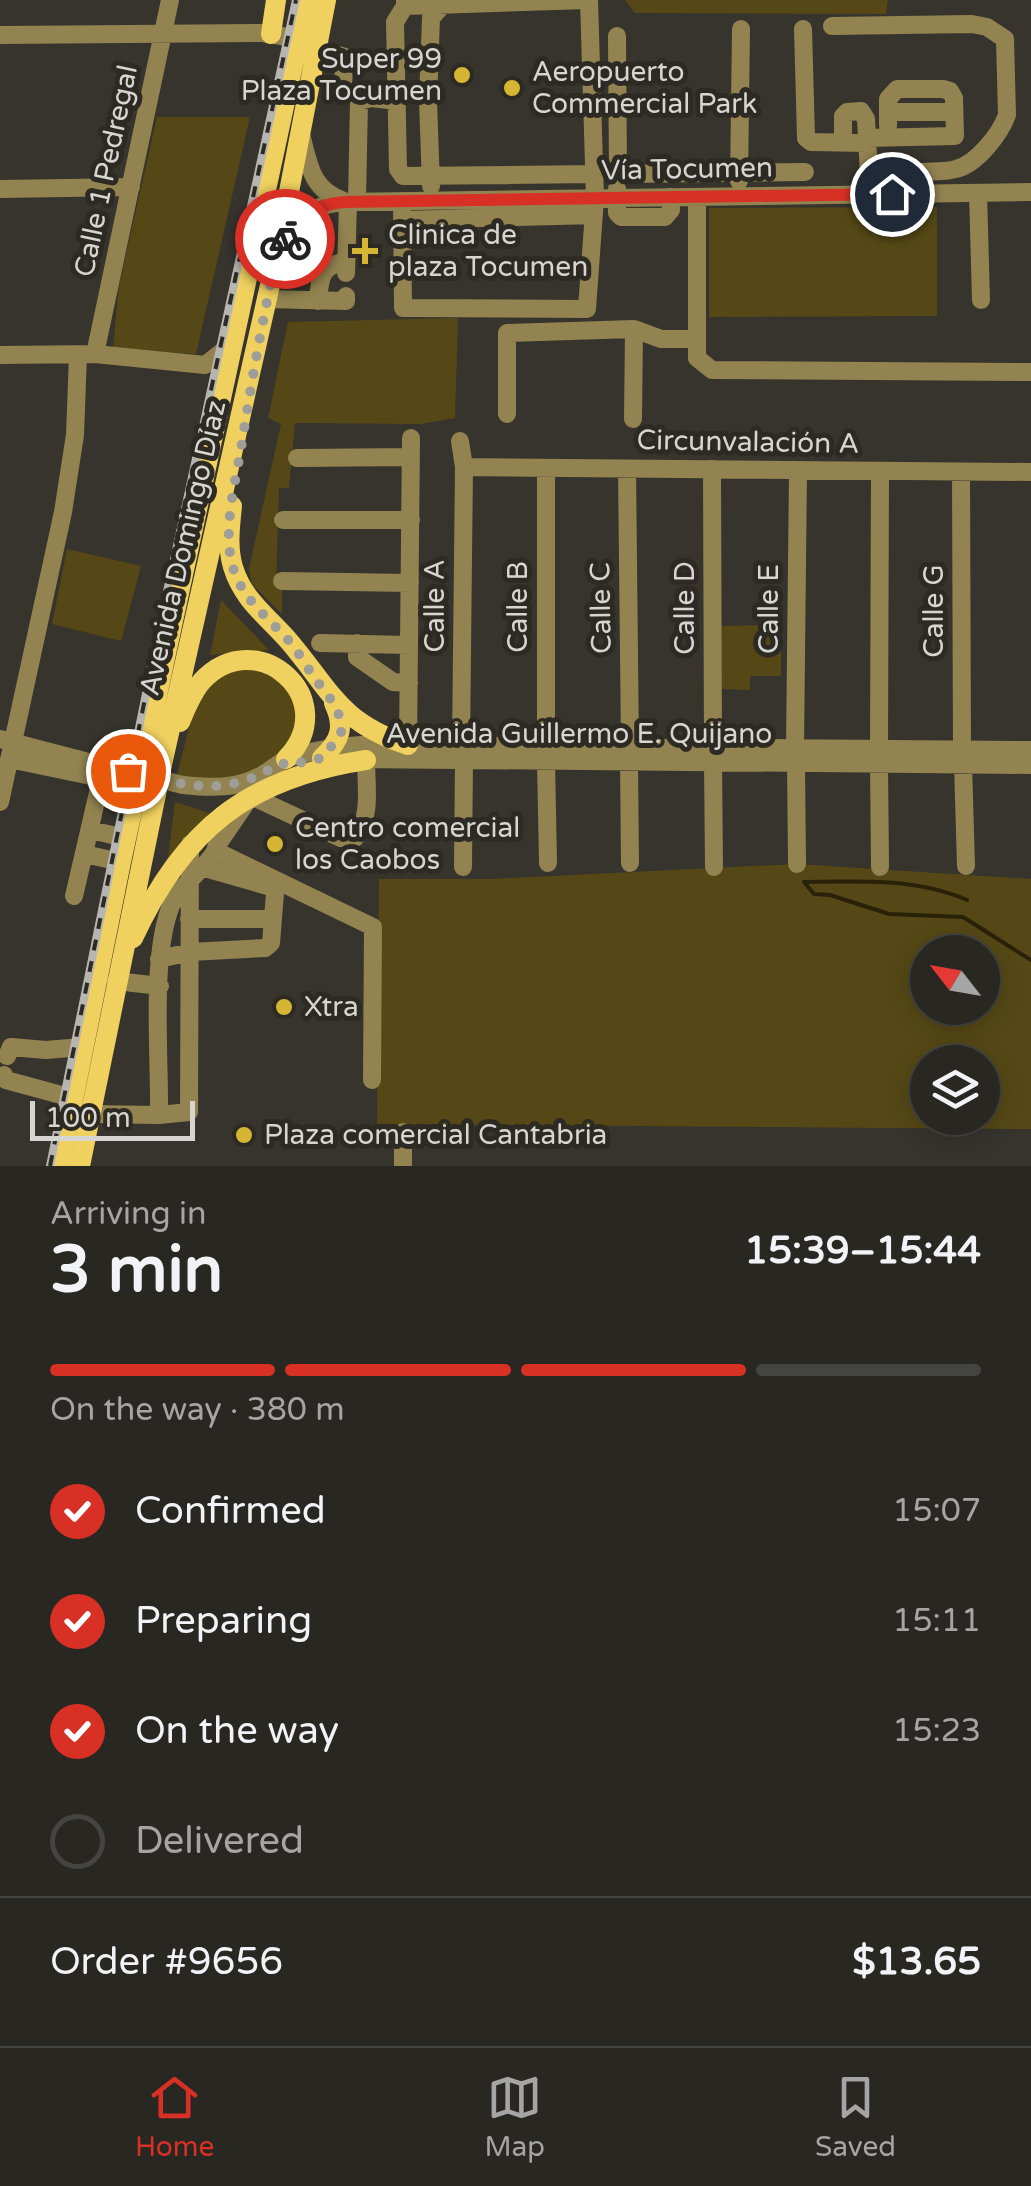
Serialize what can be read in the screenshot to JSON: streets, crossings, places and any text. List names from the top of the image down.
{
  "streets": {
    "main road": ["Avenida Domingo Díaz"],
    "street": [
      "Vía Tocumen",
      "Calle 1 Pedregal",
      "Circunvalación A",
      "Calle A",
      "Calle B",
      "Calle C",
      "Calle D",
      "Calle E",
      "Calle G",
      "Avenida Guillermo E. Quijano"
    ]
  },
  "crossings": [
    ["Circunvalación A", "Calle A"],
    ["Circunvalación A", "Calle B"],
    ["Circunvalación A", "Calle C"],
    ["Circunvalación A", "Calle D"],
    ["Circunvalación A", "Calle E"],
    ["Circunvalación A", "Calle G"],
    ["Calle A", "Avenida Guillermo E. Quijano"],
    ["Calle B", "Avenida Guillermo E. Quijano"],
    ["Calle C", "Avenida Guillermo E. Quijano"],
    ["Calle D", "Avenida Guillermo E. Quijano"],
    ["Calle E", "Avenida Guillermo E. Quijano"],
    ["Calle G", "Avenida Guillermo E. Quijano"]
  ],
  "places": {
    "other": [
      "Super 99 Plaza Tocumen",
      "Aeropuerto Commercial Park",
      "Centro comercial los Caobos",
      "Xtra",
      "Plaza comercial Cantabria"
    ],
    "health": ["Clinica de plaza Tocumen"]
  },
  "scale_bar": "100 m",
  "north": "top left",
  "page": {
    "scale": "100 m",
    "heading": ["3 min", "Arriving in", "15:39–15:44"],
    "panel": ["Order #9656", "$13.65"],
    "bar": "On the way · 380 m",
    "list": [
      ["Confirmed", "15:07"],
      ["Preparing", "15:11"],
      ["On the way", "15:23"],
      "Delivered"
    ],
    "tabs": ["Home", "Map", "Saved"]
  }
}
